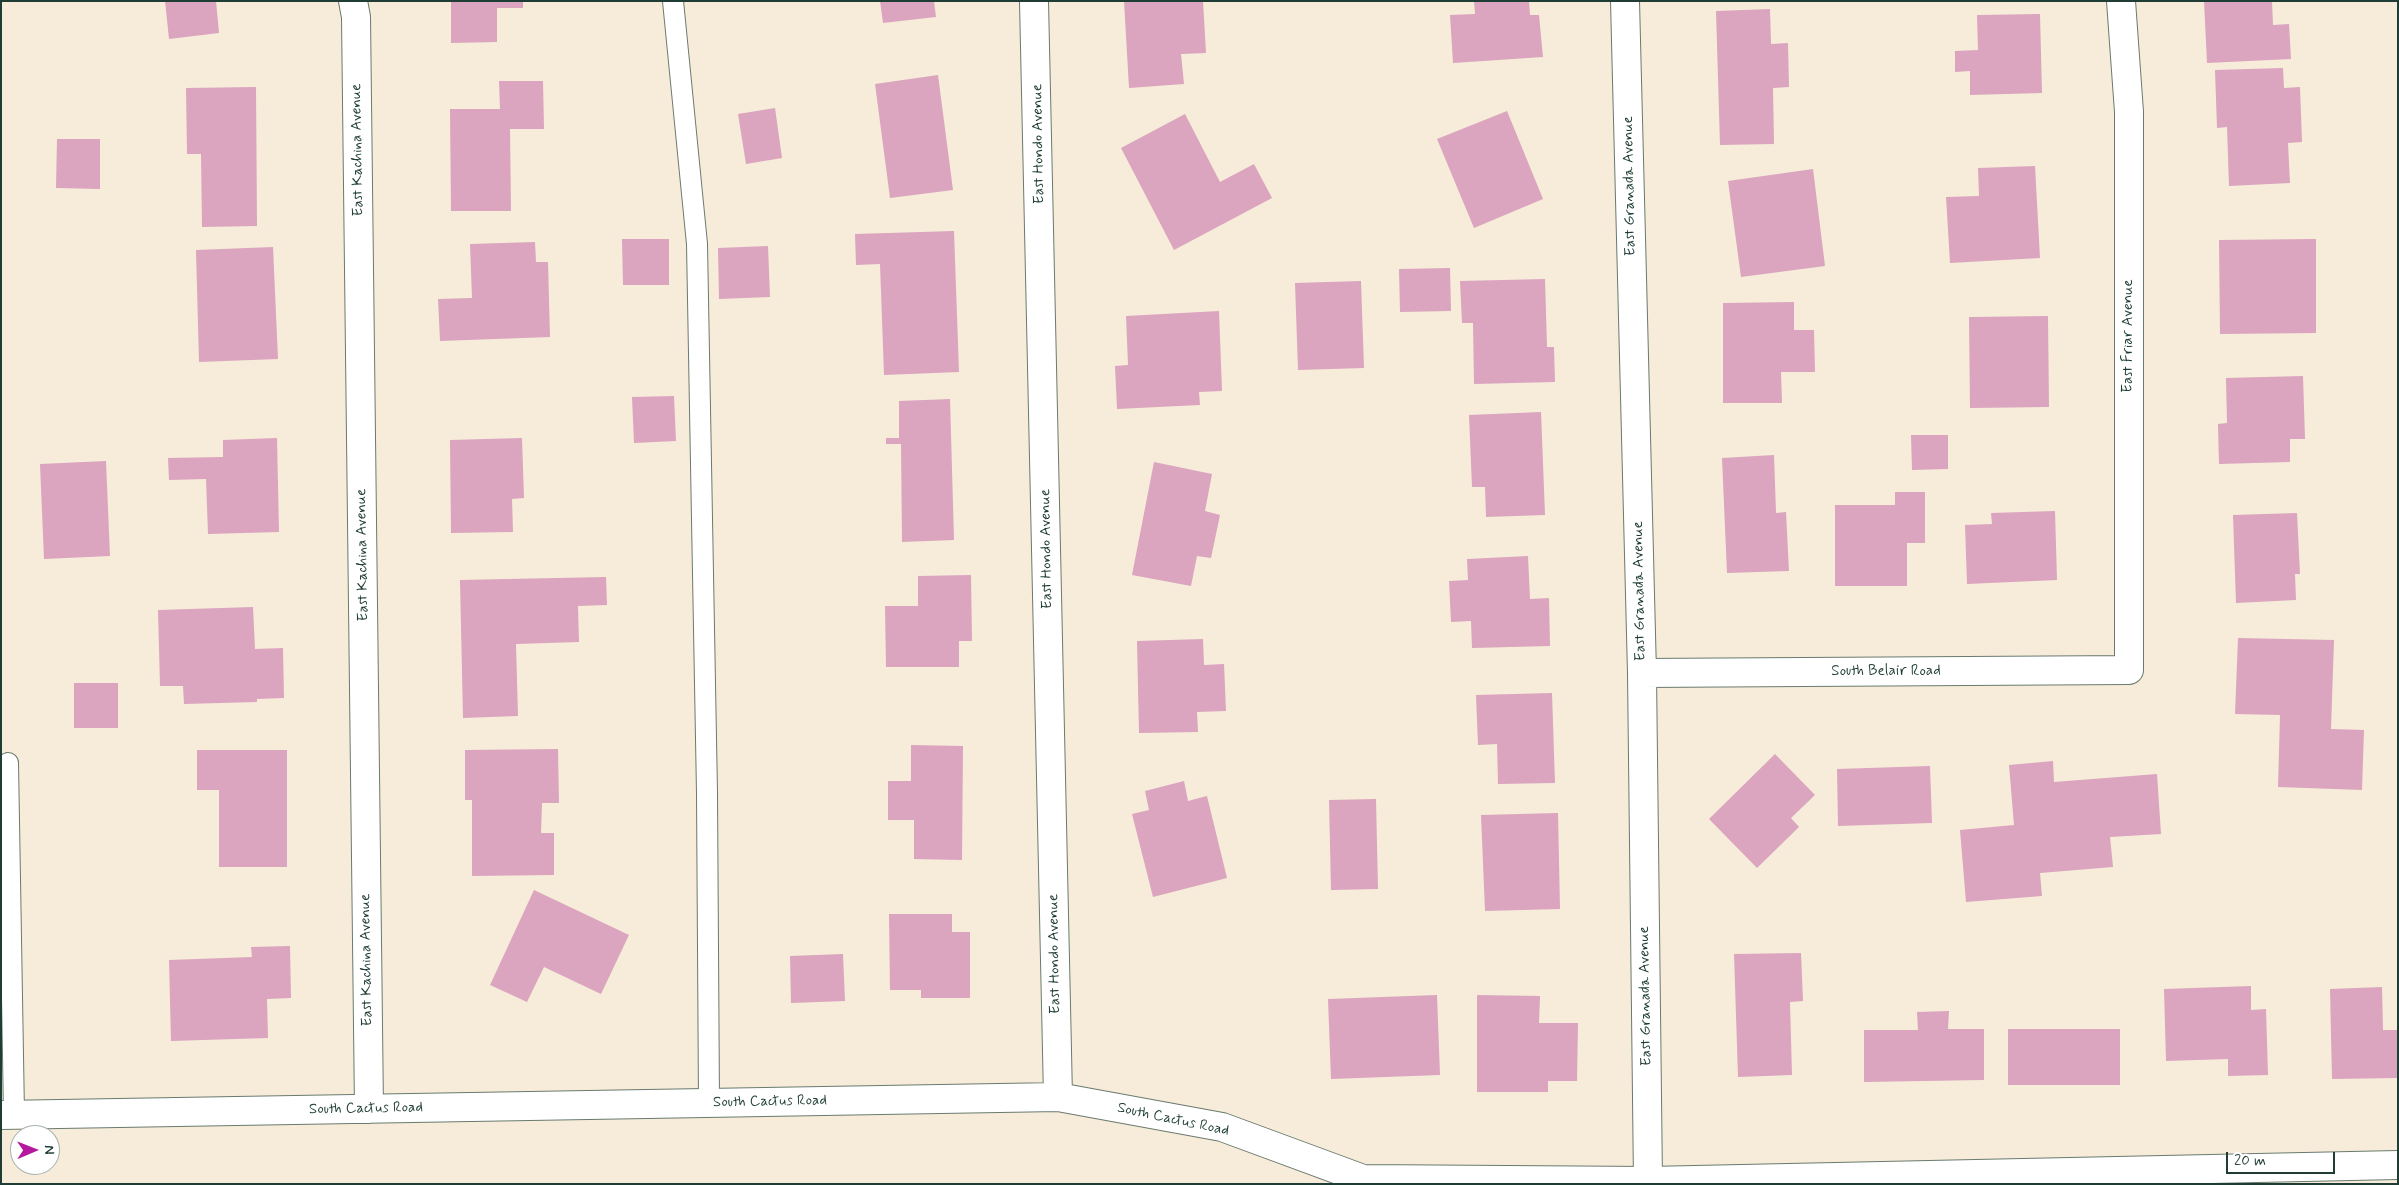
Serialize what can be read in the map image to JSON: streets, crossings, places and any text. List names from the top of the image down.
{
  "streets": {
    "street": [
      "East Hondo Avenue",
      "East Kachina Avenue",
      "East Granada Avenue",
      "East Friar Avenue",
      "South Belair Road",
      "South Cactus Road"
    ]
  },
  "crossings": [
    ["East Hondo Avenue", "South Cactus Road"],
    ["East Kachina Avenue", "South Cactus Road"],
    ["East Granada Avenue", "South Belair Road"],
    ["East Granada Avenue", "South Cactus Road"],
    ["East Friar Avenue", "South Belair Road"]
  ],
  "scale_bar": "20 m",
  "north": "right"
}
